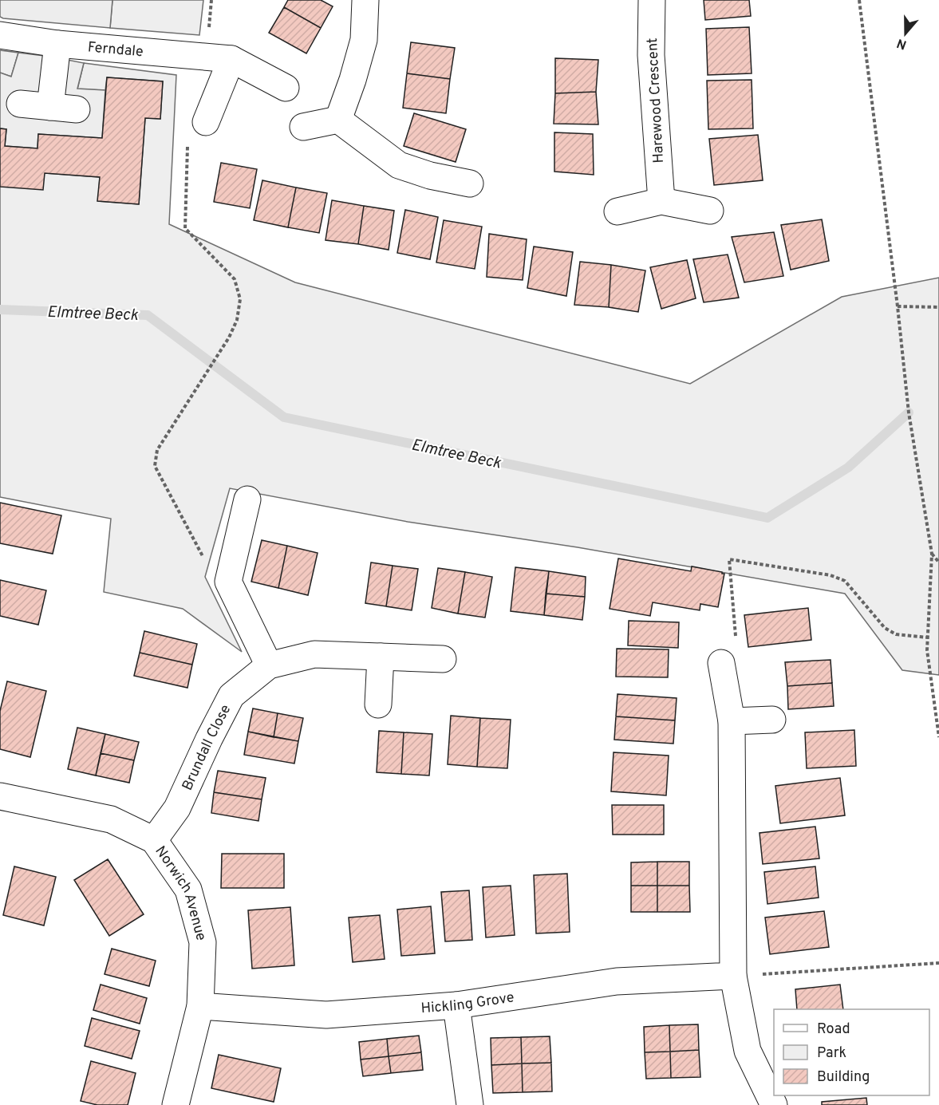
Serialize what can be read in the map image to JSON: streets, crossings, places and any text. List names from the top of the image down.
{
  "streets": {
    "street": [
      "Ferndale",
      "Harewood Crescent",
      "Brundall Close",
      "Norwich Avenue",
      "Hickling Grove"
    ]
  },
  "crossings": [
    ["Brundall Close", "Norwich Avenue"],
    ["Norwich Avenue", "Hickling Grove"]
  ],
  "water": ["Elmtree Beck"],
  "legend": ["Road", "Park", "Building"],
  "north": "bottom"
}
